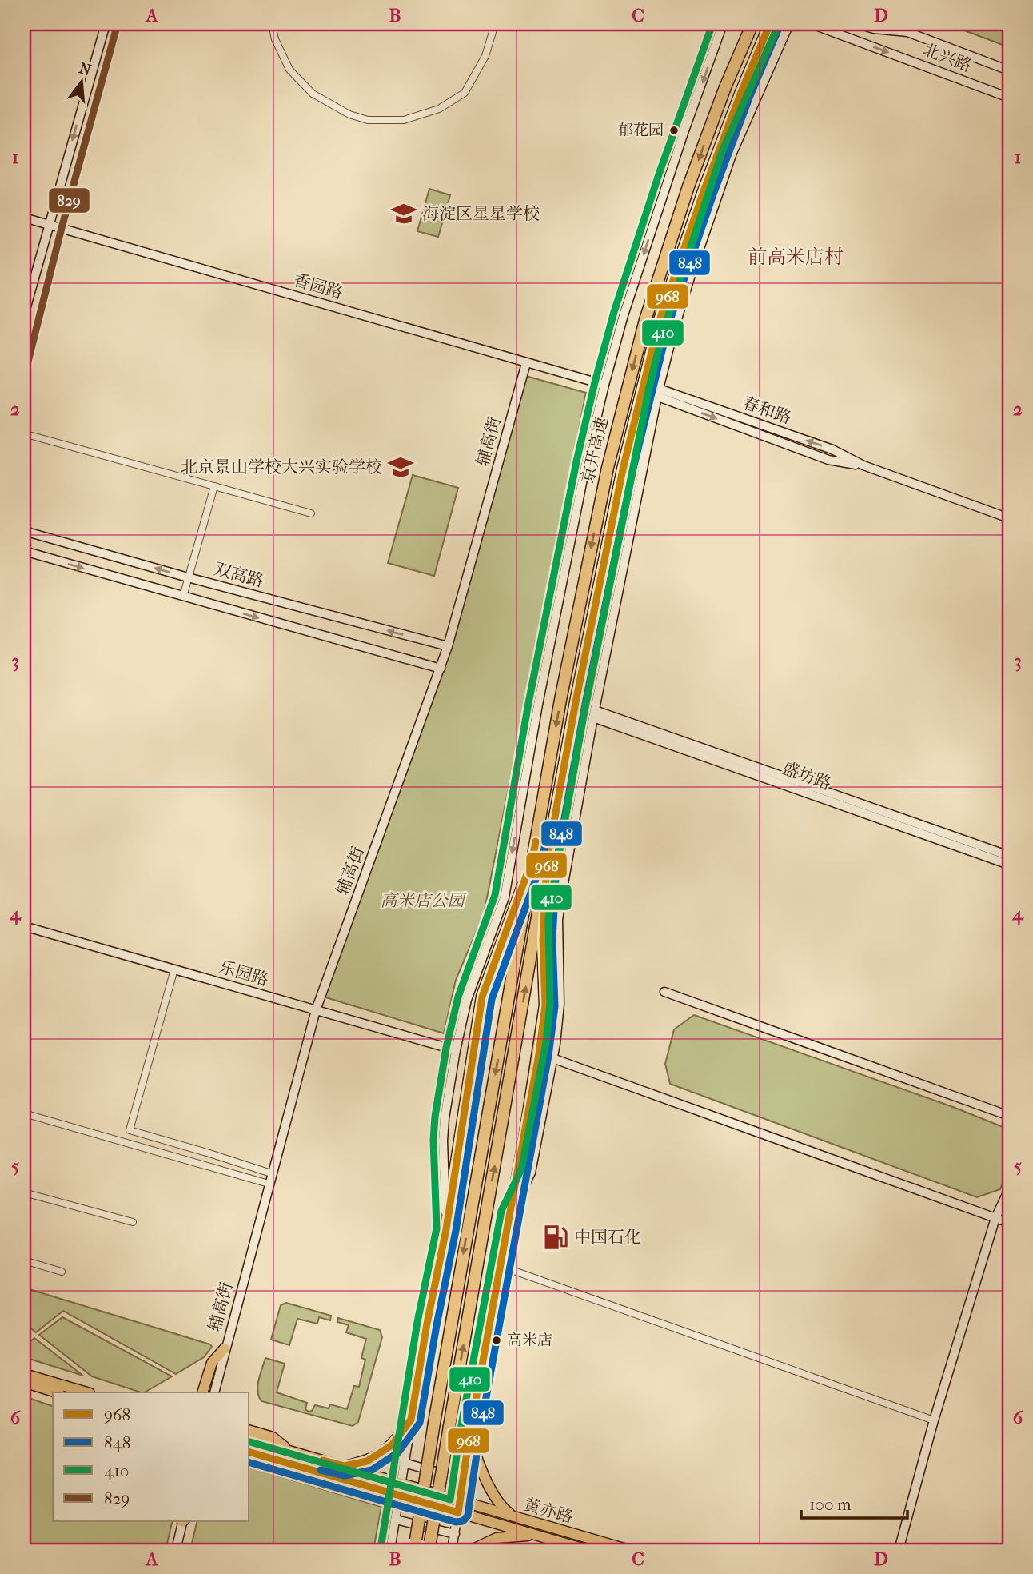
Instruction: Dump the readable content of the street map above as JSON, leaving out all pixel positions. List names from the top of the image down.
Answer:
{
  "streets": {
    "highway": ["京开高速"],
    "main road": ["黄亦路"],
    "street": [
      "北兴路",
      "香园路",
      "春和路",
      "辅高街",
      "双高路",
      "盛坊路",
      "乐园路"
    ]
  },
  "crossings": [
    ["香园路", "辅高街"],
    ["辅高街", "双高路"],
    ["辅高街", "乐园路"]
  ],
  "districts": ["前高米店村"],
  "parks": ["高米店公园"],
  "places": {
    "other": ["郁花园", "高米店"],
    "school or university": ["海淀区星星学校", "北京景山学校大兴实验学校"],
    "fuel station": ["中国石化"]
  },
  "lines": [
    "transit line 968",
    "transit line 410",
    "transit line 829",
    "transit line 848"
  ],
  "legend": [
    "968",
    "848",
    "410",
    "829"
  ],
  "scale_bar": "100 m",
  "north": "top",
  "grid": {
    "columns": [
      "A",
      "B",
      "C",
      "D"
    ],
    "rows": [
      "1",
      "2",
      "3",
      "4",
      "5",
      "6"
    ]
  }
}
